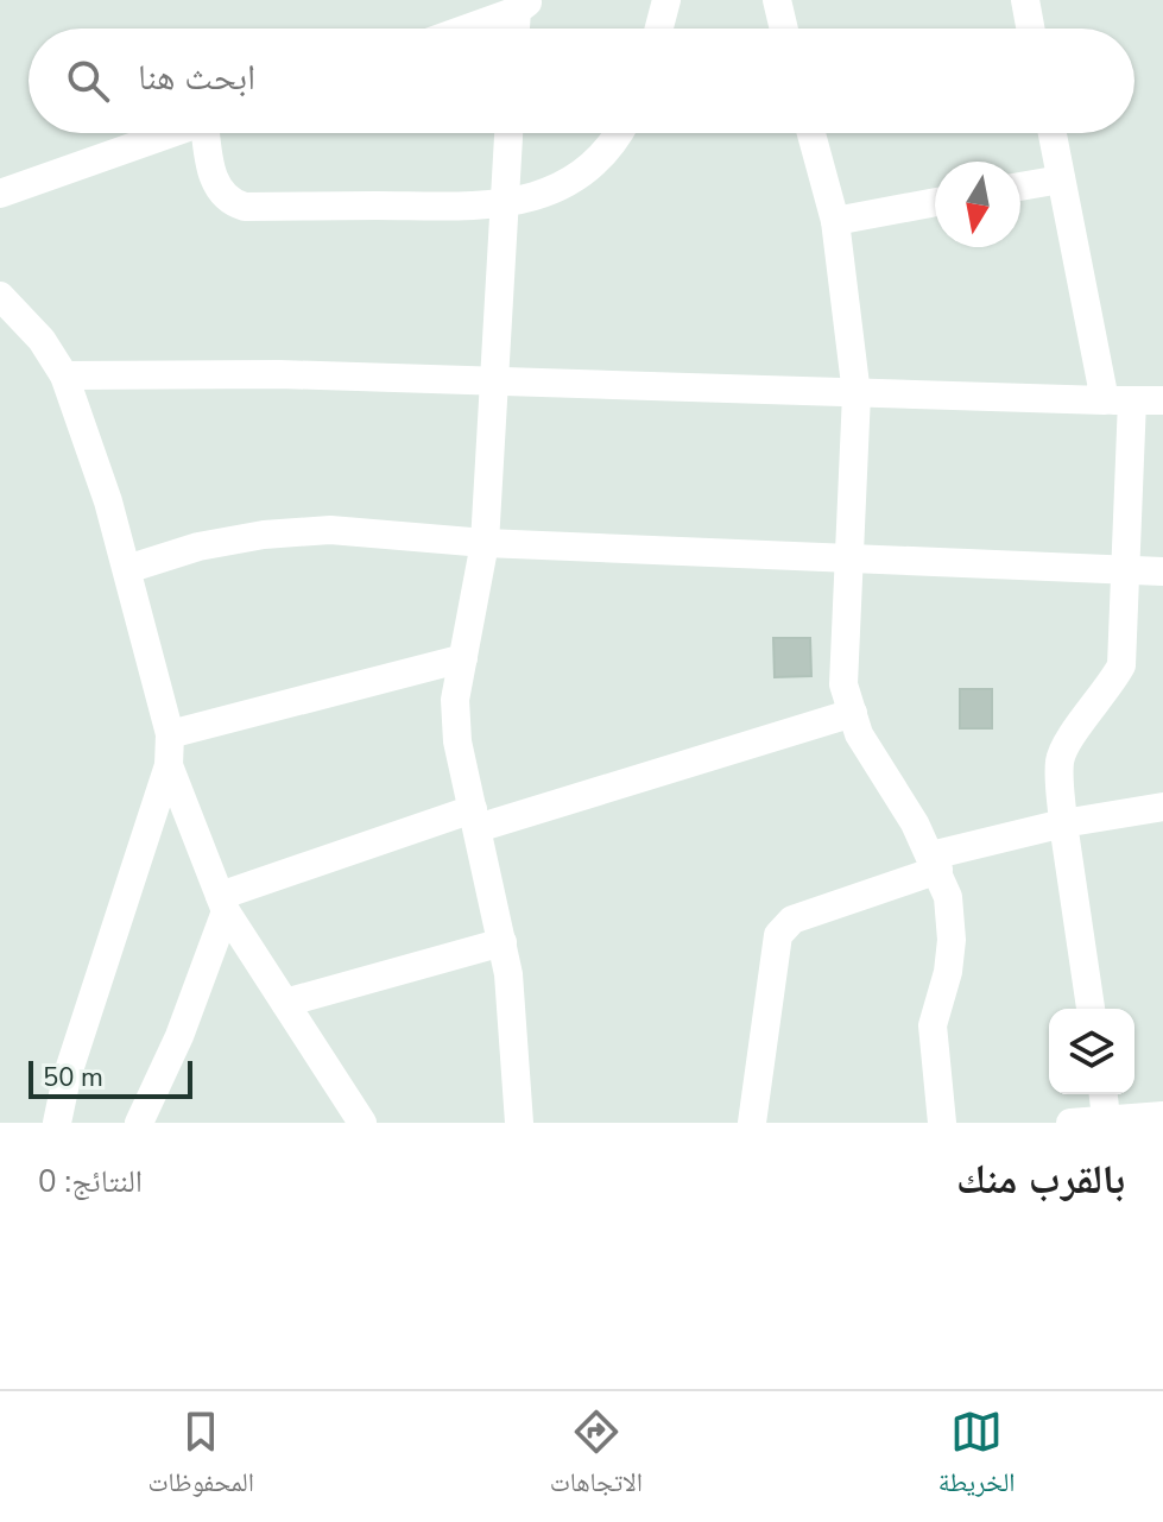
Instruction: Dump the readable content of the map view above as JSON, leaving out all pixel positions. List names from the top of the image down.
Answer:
{
  "scale_bar": "50 m",
  "north": "bottom",
  "page": {
    "search": "ابحث هنا",
    "scale": "50 m",
    "heading": ["بالقرب منك", "النتائج: 0"],
    "nav": ["الخريطة", "الاتجاهات", "المحفوظات"]
  }
}
